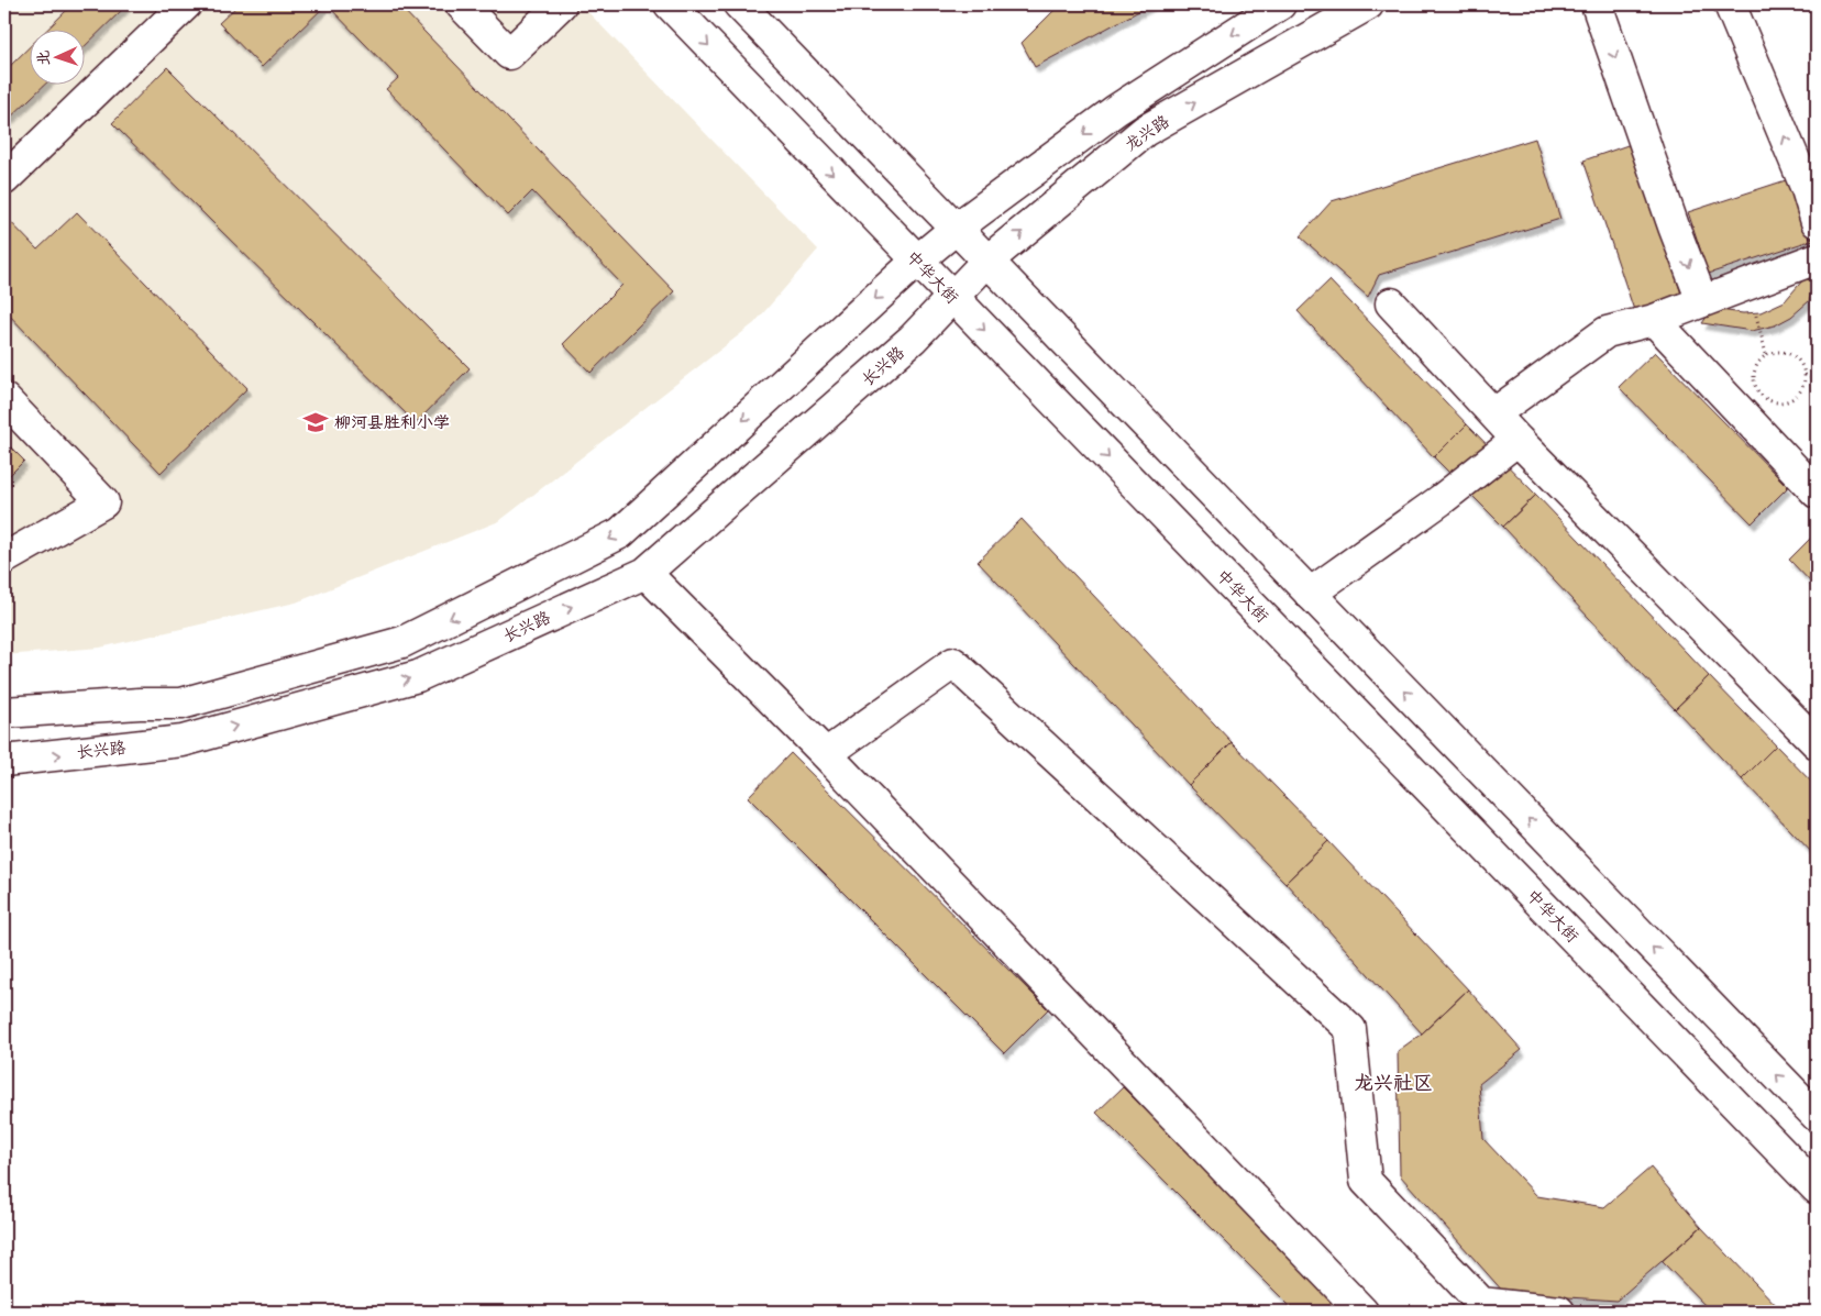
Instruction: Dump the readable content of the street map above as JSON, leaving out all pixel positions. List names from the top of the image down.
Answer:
{
  "streets": {
    "street": ["龙兴路", "中华大街", "长兴路"]
  },
  "crossings": [
    ["龙兴路", "中华大街"],
    ["龙兴路", "长兴路"],
    ["中华大街", "长兴路"]
  ],
  "districts": ["龙兴社区"],
  "places": {
    "school or university": ["柳河县胜利小学"]
  },
  "north": "left"
}
